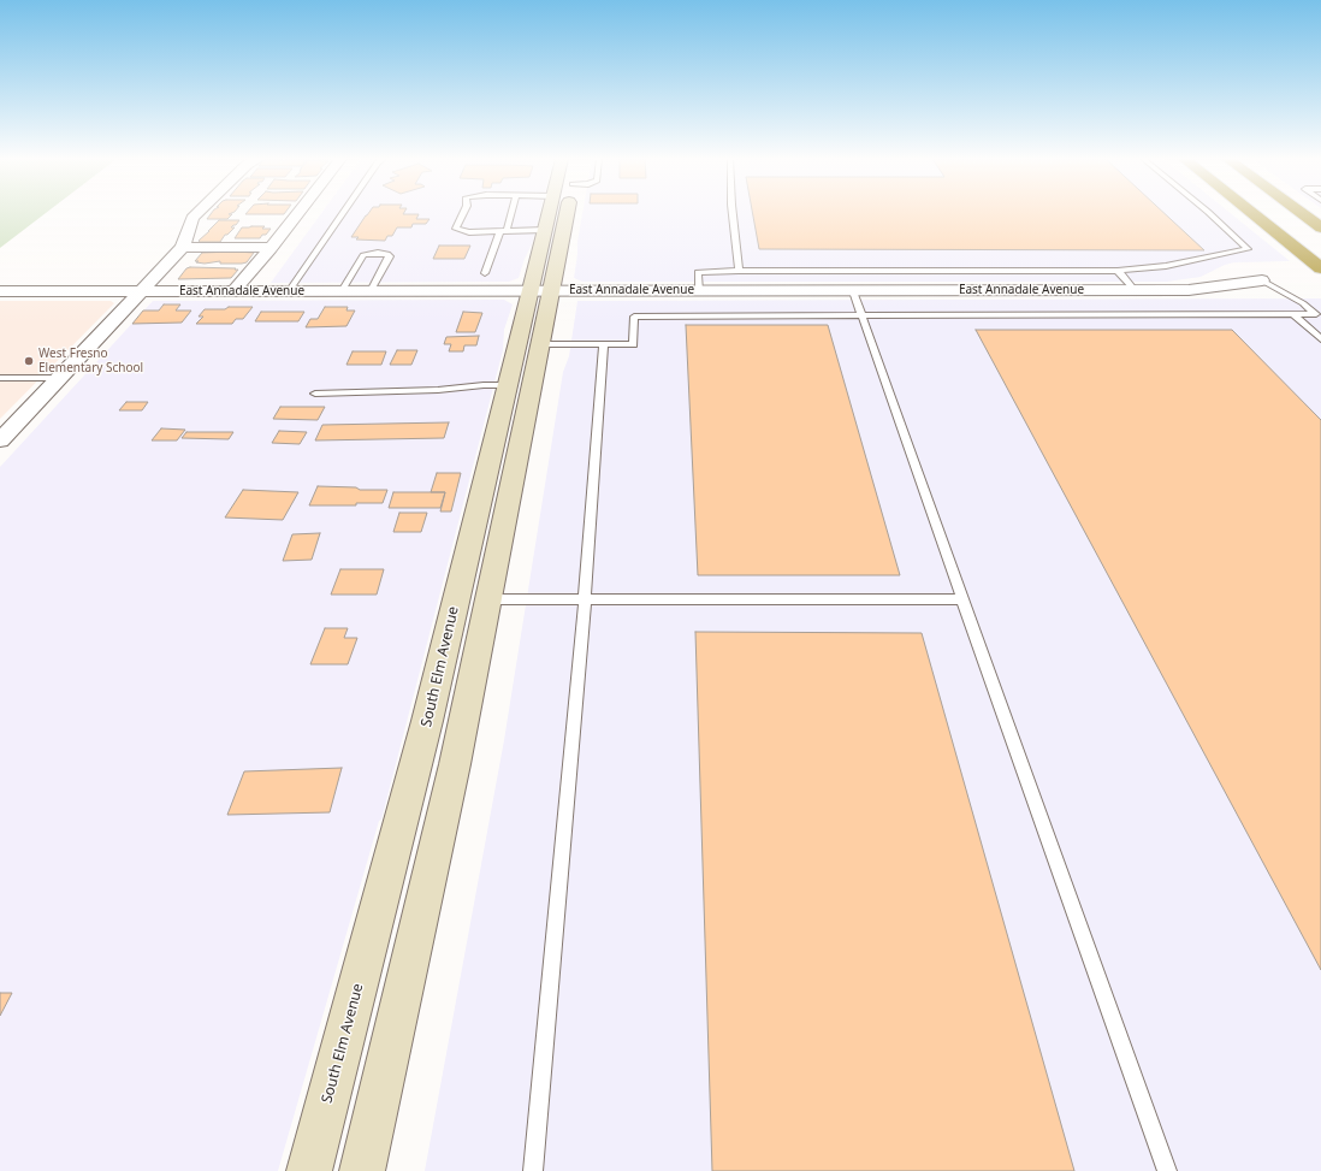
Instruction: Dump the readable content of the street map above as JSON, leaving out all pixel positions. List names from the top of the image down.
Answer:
{
  "streets": {
    "main road": ["South Elm Avenue"],
    "street": ["East Annadale Avenue"]
  },
  "crossings": [
    ["East Annadale Avenue", "South Elm Avenue"]
  ],
  "places": ["West Fresno Elementary School"]
}
